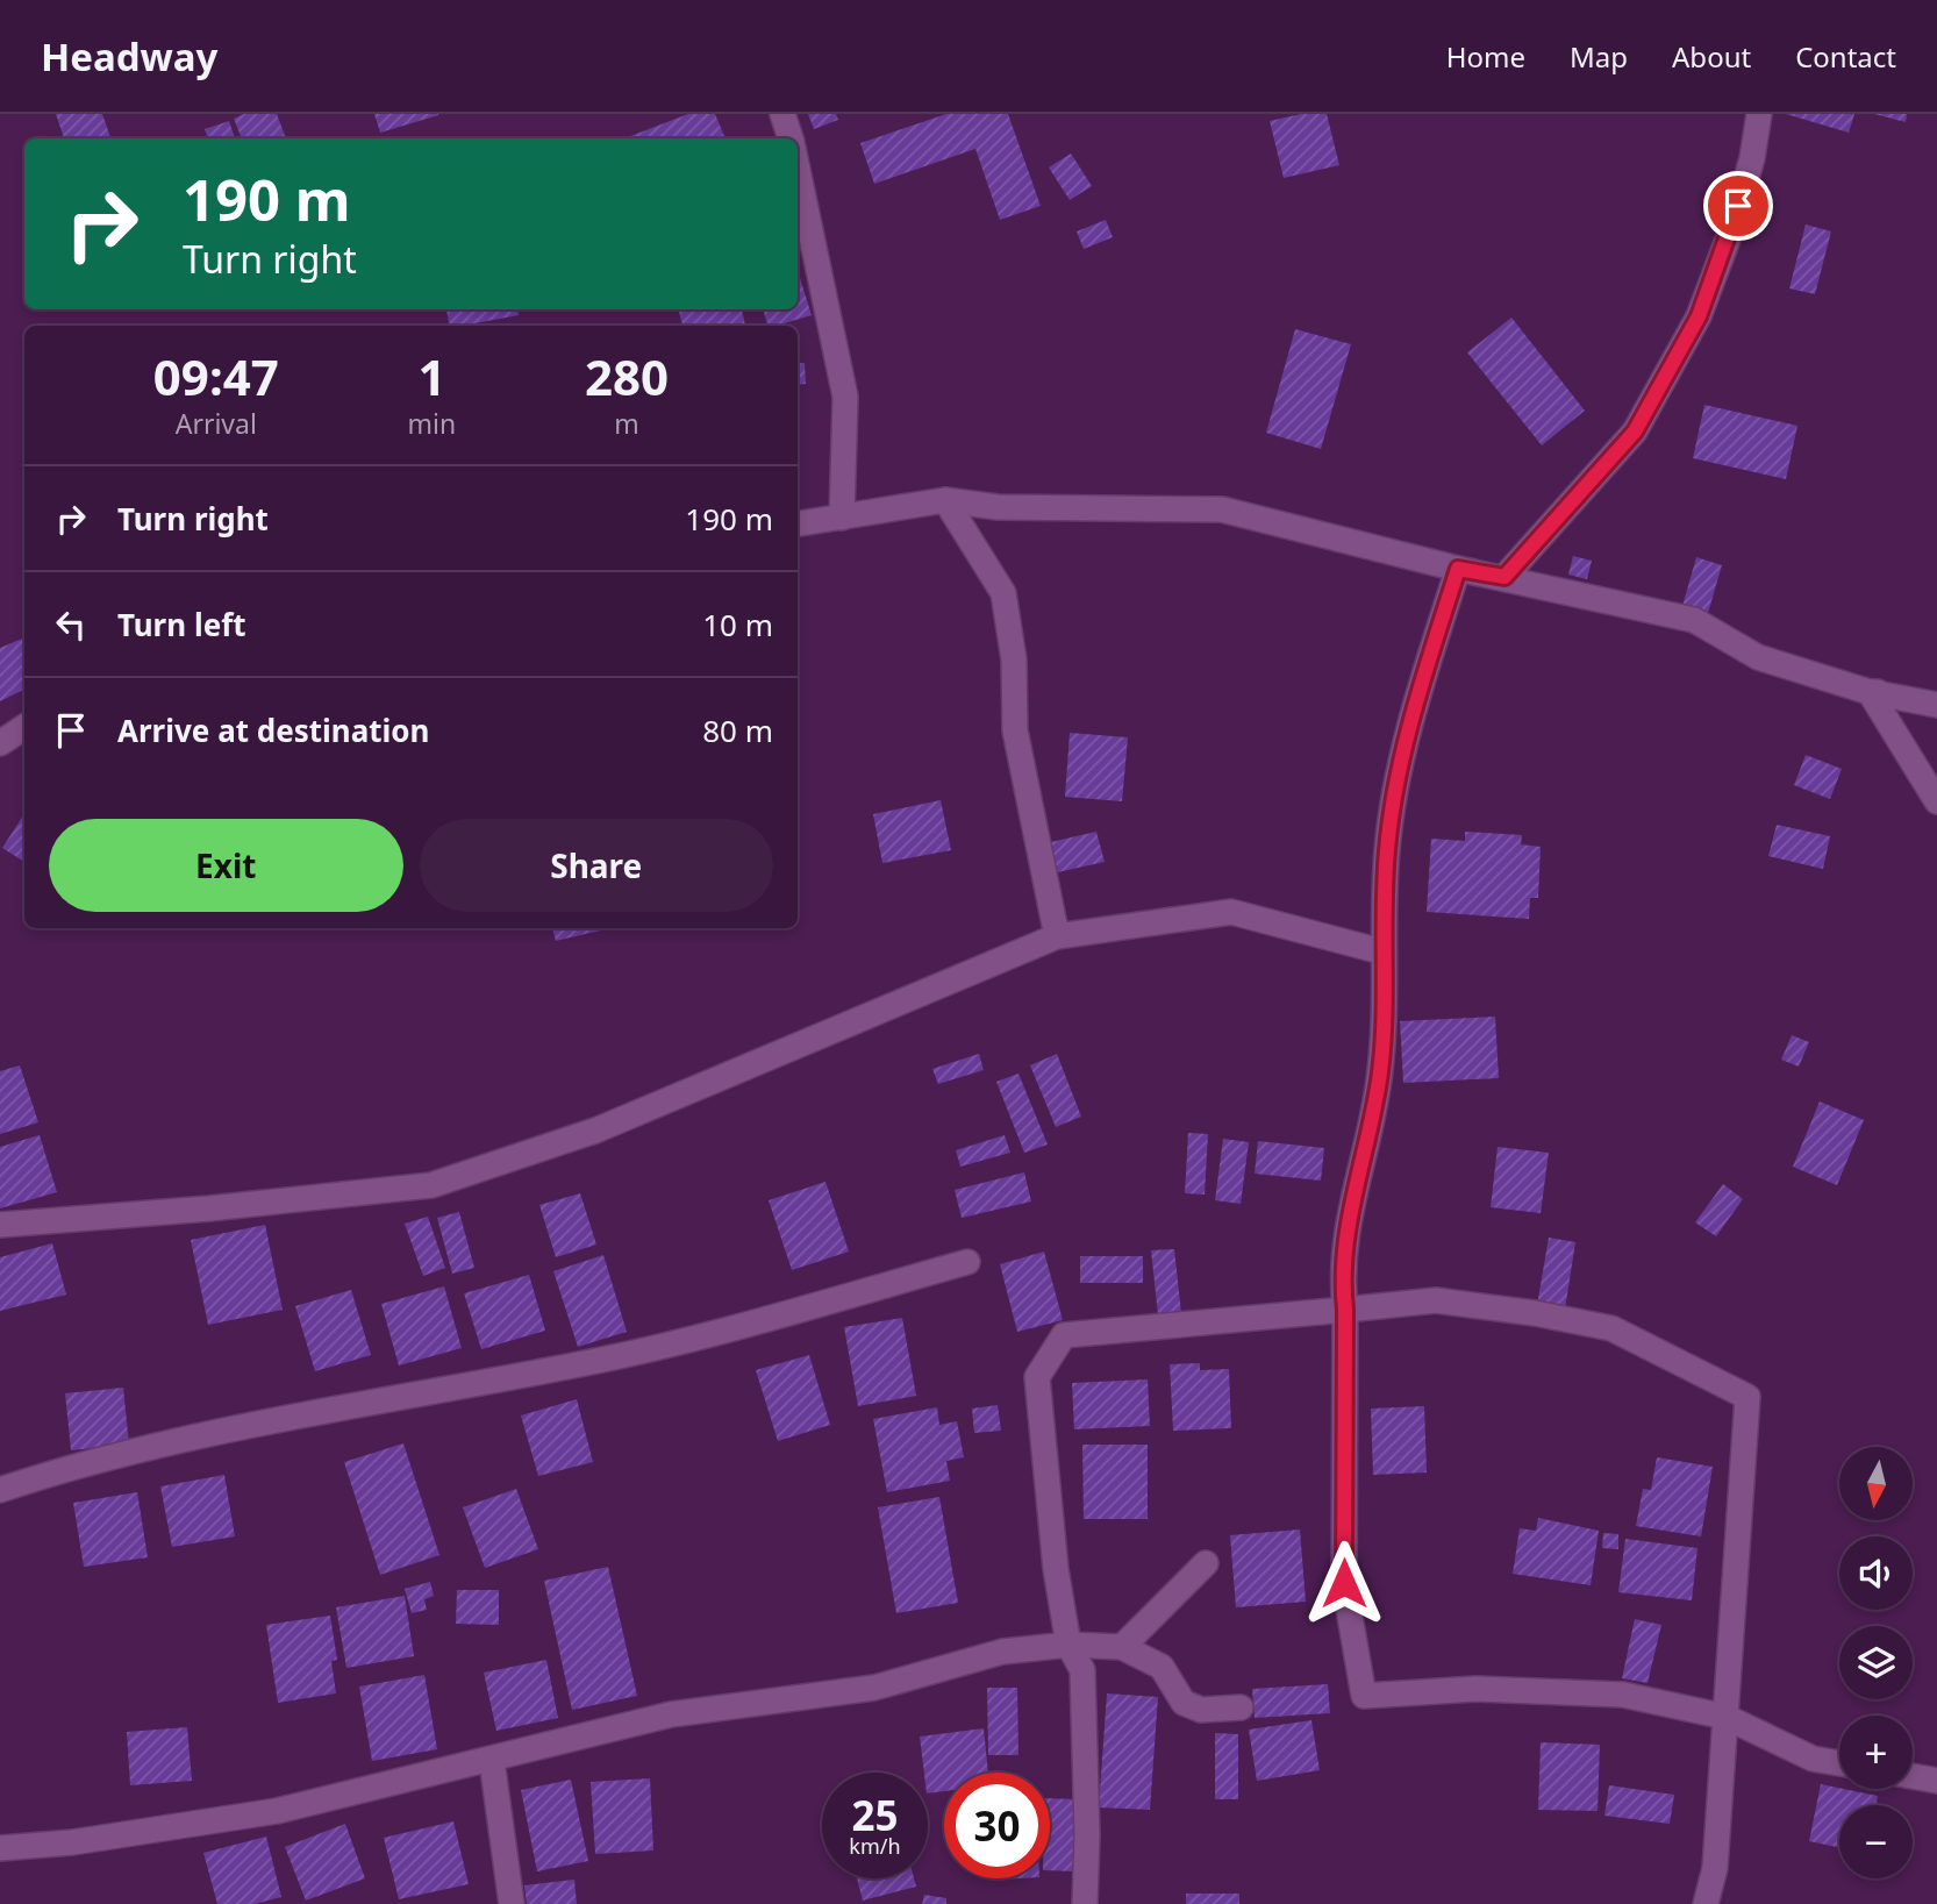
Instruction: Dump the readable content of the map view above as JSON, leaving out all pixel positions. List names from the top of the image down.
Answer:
{
  "north": "bottom",
  "page": {
    "header": "Headway",
    "nav": [
      "Home",
      "Map",
      "About",
      "Contact"
    ],
    "turn": ["190 m", "Turn right"],
    "eta": [
      "09:47",
      "Arrival",
      "1",
      "min",
      "280",
      "m"
    ],
    "list": [
      {
        "name": "Turn right",
        "value": "190 m"
      },
      {
        "name": "Turn left",
        "value": "10 m"
      },
      {
        "name": "Arrive at destination",
        "value": "80 m"
      }
    ],
    "buttons": ["Exit", "Share"],
    "map_buttons": ["+", "−"],
    "speed": "25 km/h",
    "limit": "30"
  }
}
